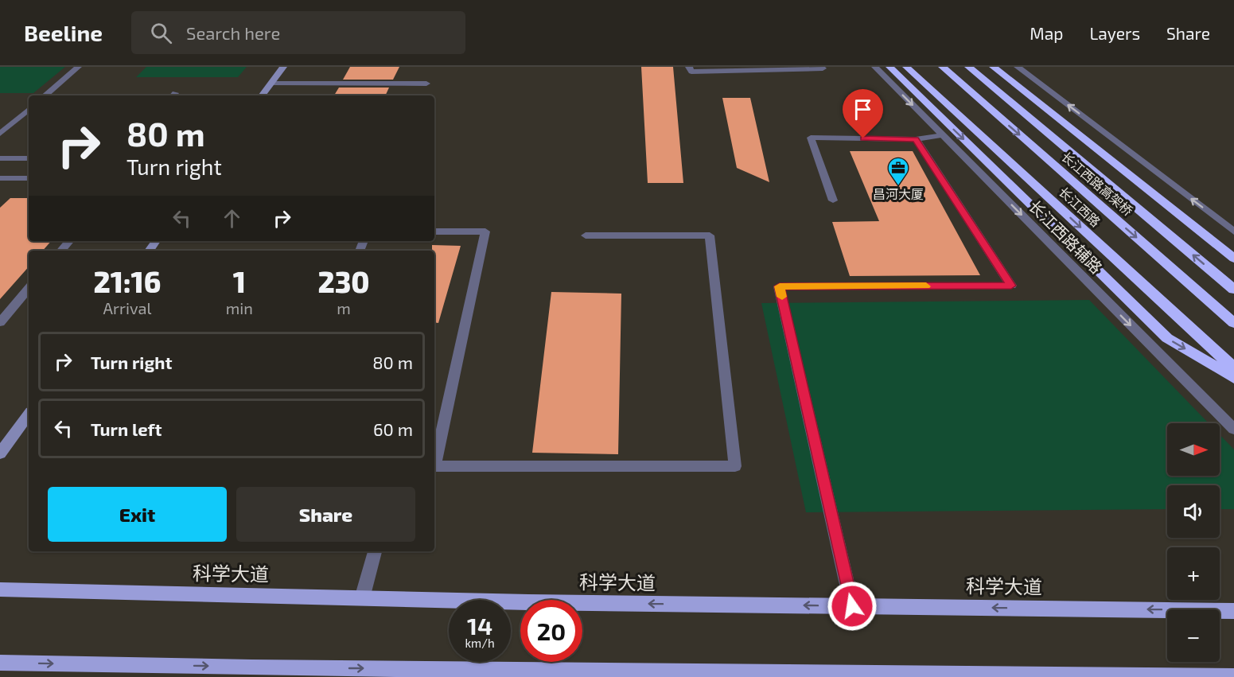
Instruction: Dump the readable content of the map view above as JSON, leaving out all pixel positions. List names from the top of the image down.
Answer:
{
  "streets": {
    "highway": ["长江西路高架桥", "长江西路"],
    "main road": ["科学大道"],
    "street": ["长江西路辅路"]
  },
  "one_way": ["长江西路辅路"],
  "places": {
    "office": ["昌河大厦"]
  },
  "north": "right",
  "page": {
    "header": "Beeline",
    "search": "Search here",
    "nav": ["Map", "Layers", "Share"],
    "turn": ["80 m", "Turn right"],
    "eta": [
      "21:16",
      "Arrival",
      "1",
      "min",
      "230",
      "m"
    ],
    "list": [
      {
        "name": "Turn right",
        "value": "80 m"
      },
      {
        "name": "Turn left",
        "value": "60 m"
      }
    ],
    "map_buttons": ["+", "−"],
    "buttons": ["Exit", "Share"],
    "speed": "14 km/h",
    "limit": "20"
  }
}
